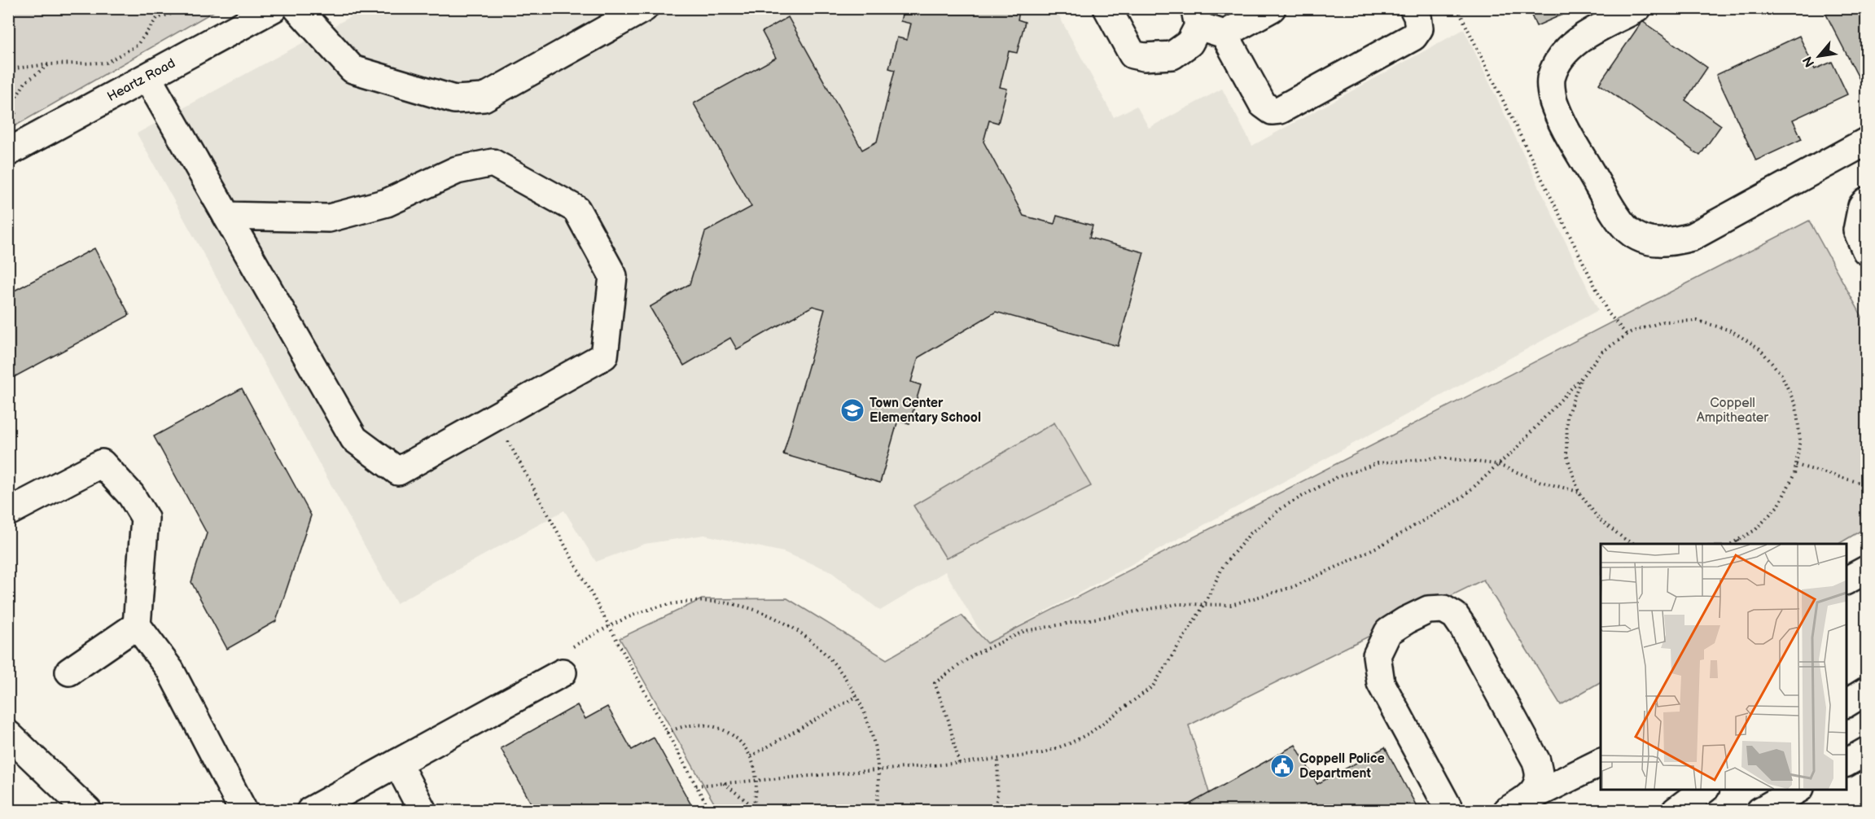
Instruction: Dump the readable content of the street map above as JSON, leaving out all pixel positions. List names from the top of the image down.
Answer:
{
  "streets": {
    "street": ["Heartz Road"]
  },
  "parks": ["Coppell Ampitheater"],
  "places": {
    "school or university": ["Town Center Elementary School"],
    "public building": ["Coppell Police Department"]
  },
  "north": "bottom left"
}
